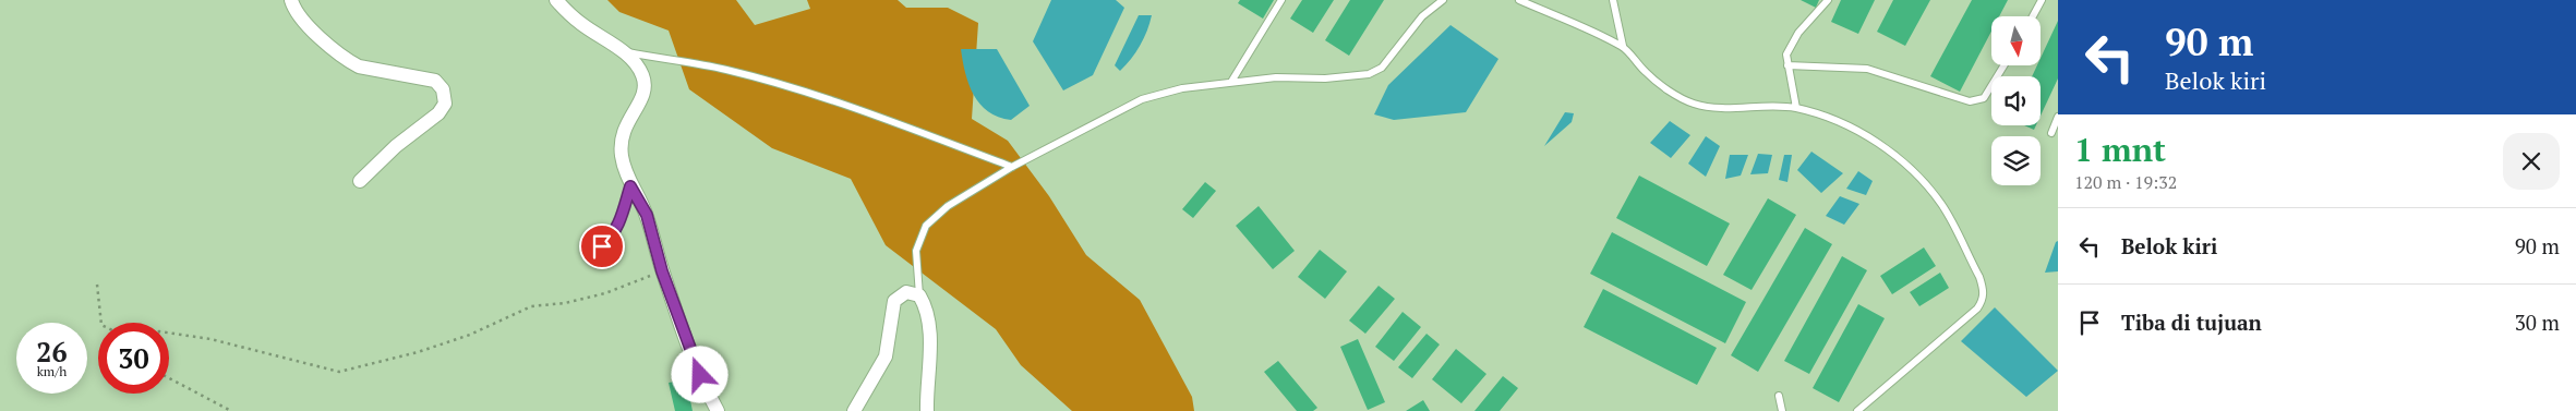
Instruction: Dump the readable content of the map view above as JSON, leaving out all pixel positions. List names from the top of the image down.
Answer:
{
  "north": "bottom",
  "page": {
    "turn": ["90 m", "Belok kiri"],
    "heading": ["1 mnt", "120 m · 19:32"],
    "list": [
      {
        "name": "Belok kiri",
        "value": "90 m"
      },
      {
        "name": "Tiba di tujuan",
        "value": "30 m"
      }
    ],
    "speed": "26 km/h",
    "limit": "30"
  }
}
